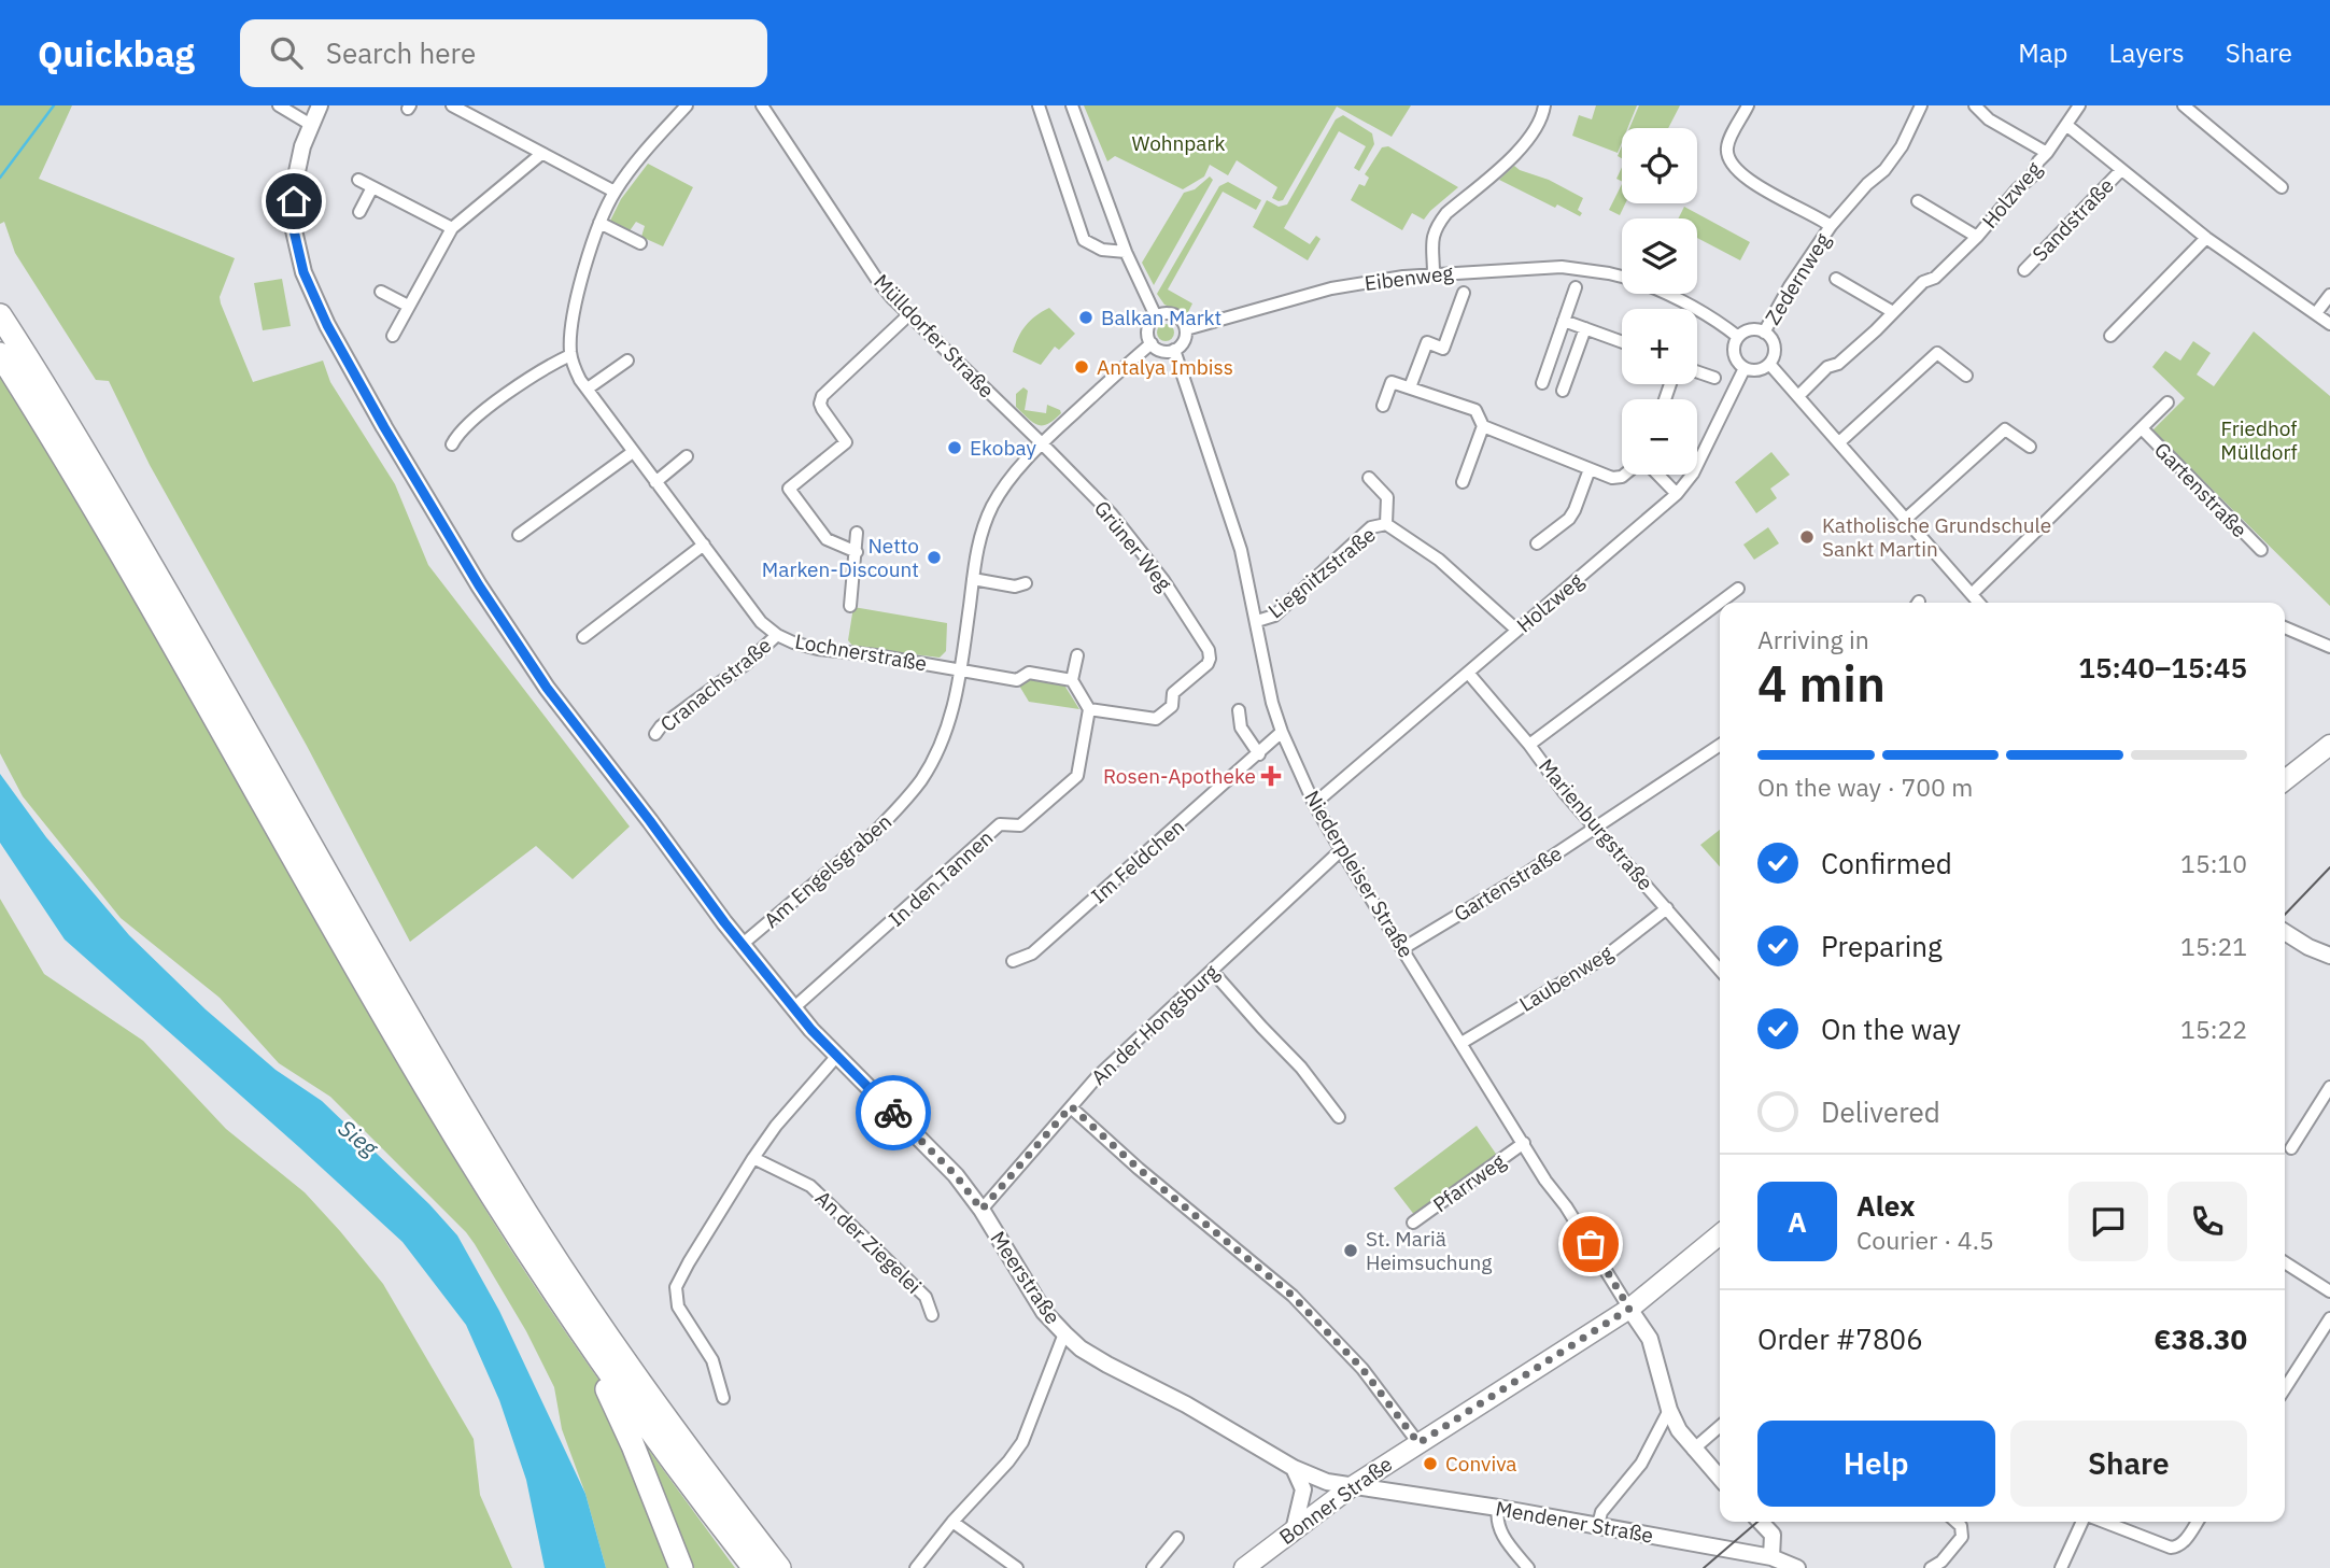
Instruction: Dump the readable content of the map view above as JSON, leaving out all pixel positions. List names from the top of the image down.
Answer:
{
  "streets": {
    "main road": ["Bonner Straße"],
    "street": [
      "Holzweg",
      "Sandstraße",
      "Eibenweg",
      "Zedernweg",
      "Mülldorfer Straße",
      "Gartenstraße",
      "Grüner Weg",
      "Liegnitzstraße",
      "Lochnerstraße",
      "Cranachstraße",
      "Marienburgstraße",
      "Im Feldchen",
      "Am Engelsgraben",
      "Niederpleiser Straße",
      "In den Tannen",
      "Laubenweg",
      "An der Hongsburg",
      "Pfarrweg",
      "An der Ziegelei",
      "Meerstraße",
      "Mendener Straße"
    ]
  },
  "crossings": [
    ["Holzweg", "Sandstraße"],
    ["Holzweg", "Eibenweg"],
    ["Holzweg", "Zedernweg"],
    ["Holzweg", "Marienburgstraße"],
    ["Holzweg", "Niederpleiser Straße"],
    ["Eibenweg", "Zedernweg"],
    ["Eibenweg", "Am Engelsgraben"],
    ["Eibenweg", "Niederpleiser Straße"],
    ["Mülldorfer Straße", "Grüner Weg"],
    ["Mülldorfer Straße", "Am Engelsgraben"],
    ["Gartenstraße", "Marienburgstraße"],
    ["Gartenstraße", "Niederpleiser Straße"],
    ["Grüner Weg", "Am Engelsgraben"],
    ["Grüner Weg", "In den Tannen"],
    ["Liegnitzstraße", "Niederpleiser Straße"],
    ["Lochnerstraße", "Cranachstraße"],
    ["Lochnerstraße", "Am Engelsgraben"],
    ["Marienburgstraße", "Laubenweg"],
    ["Im Feldchen", "Niederpleiser Straße"],
    ["Am Engelsgraben", "Niederpleiser Straße"],
    ["Am Engelsgraben", "Meerstraße"],
    ["Niederpleiser Straße", "Laubenweg"],
    ["Niederpleiser Straße", "An der Hongsburg"],
    ["Niederpleiser Straße", "Pfarrweg"],
    ["Niederpleiser Straße", "Bonner Straße"],
    ["In den Tannen", "Meerstraße"],
    ["An der Hongsburg", "Meerstraße"],
    ["Meerstraße", "Bonner Straße"],
    ["Meerstraße", "Mendener Straße"],
    ["Bonner Straße", "Mendener Straße"]
  ],
  "water": ["Sieg"],
  "parks": ["Wohnpark", "Friedhof Mülldorf"],
  "places": {
    "other": [
      "Balkan Markt",
      "Antalya Imbiss",
      "Ekobay",
      "Katholische Grundschule Sankt Martin",
      "Netto Marken-Discount",
      "St. Mariä Heimsuchung",
      "Conviva"
    ],
    "health": ["Rosen-Apotheke"]
  },
  "page": {
    "header": "Quickbag",
    "search": "Search here",
    "nav": ["Map", "Layers", "Share"],
    "map_buttons": ["+", "−"],
    "heading": ["4 min", "Arriving in", "15:40–15:45"],
    "panel": [
      "Alex",
      "Courier · 4.5",
      "Order #7806",
      "€38.30"
    ],
    "bar": "On the way · 700 m",
    "list": [
      ["Confirmed", "15:10"],
      ["Preparing", "15:21"],
      ["On the way", "15:22"],
      "Delivered"
    ],
    "round": "A",
    "buttons": ["Help", "Share"]
  }
}
